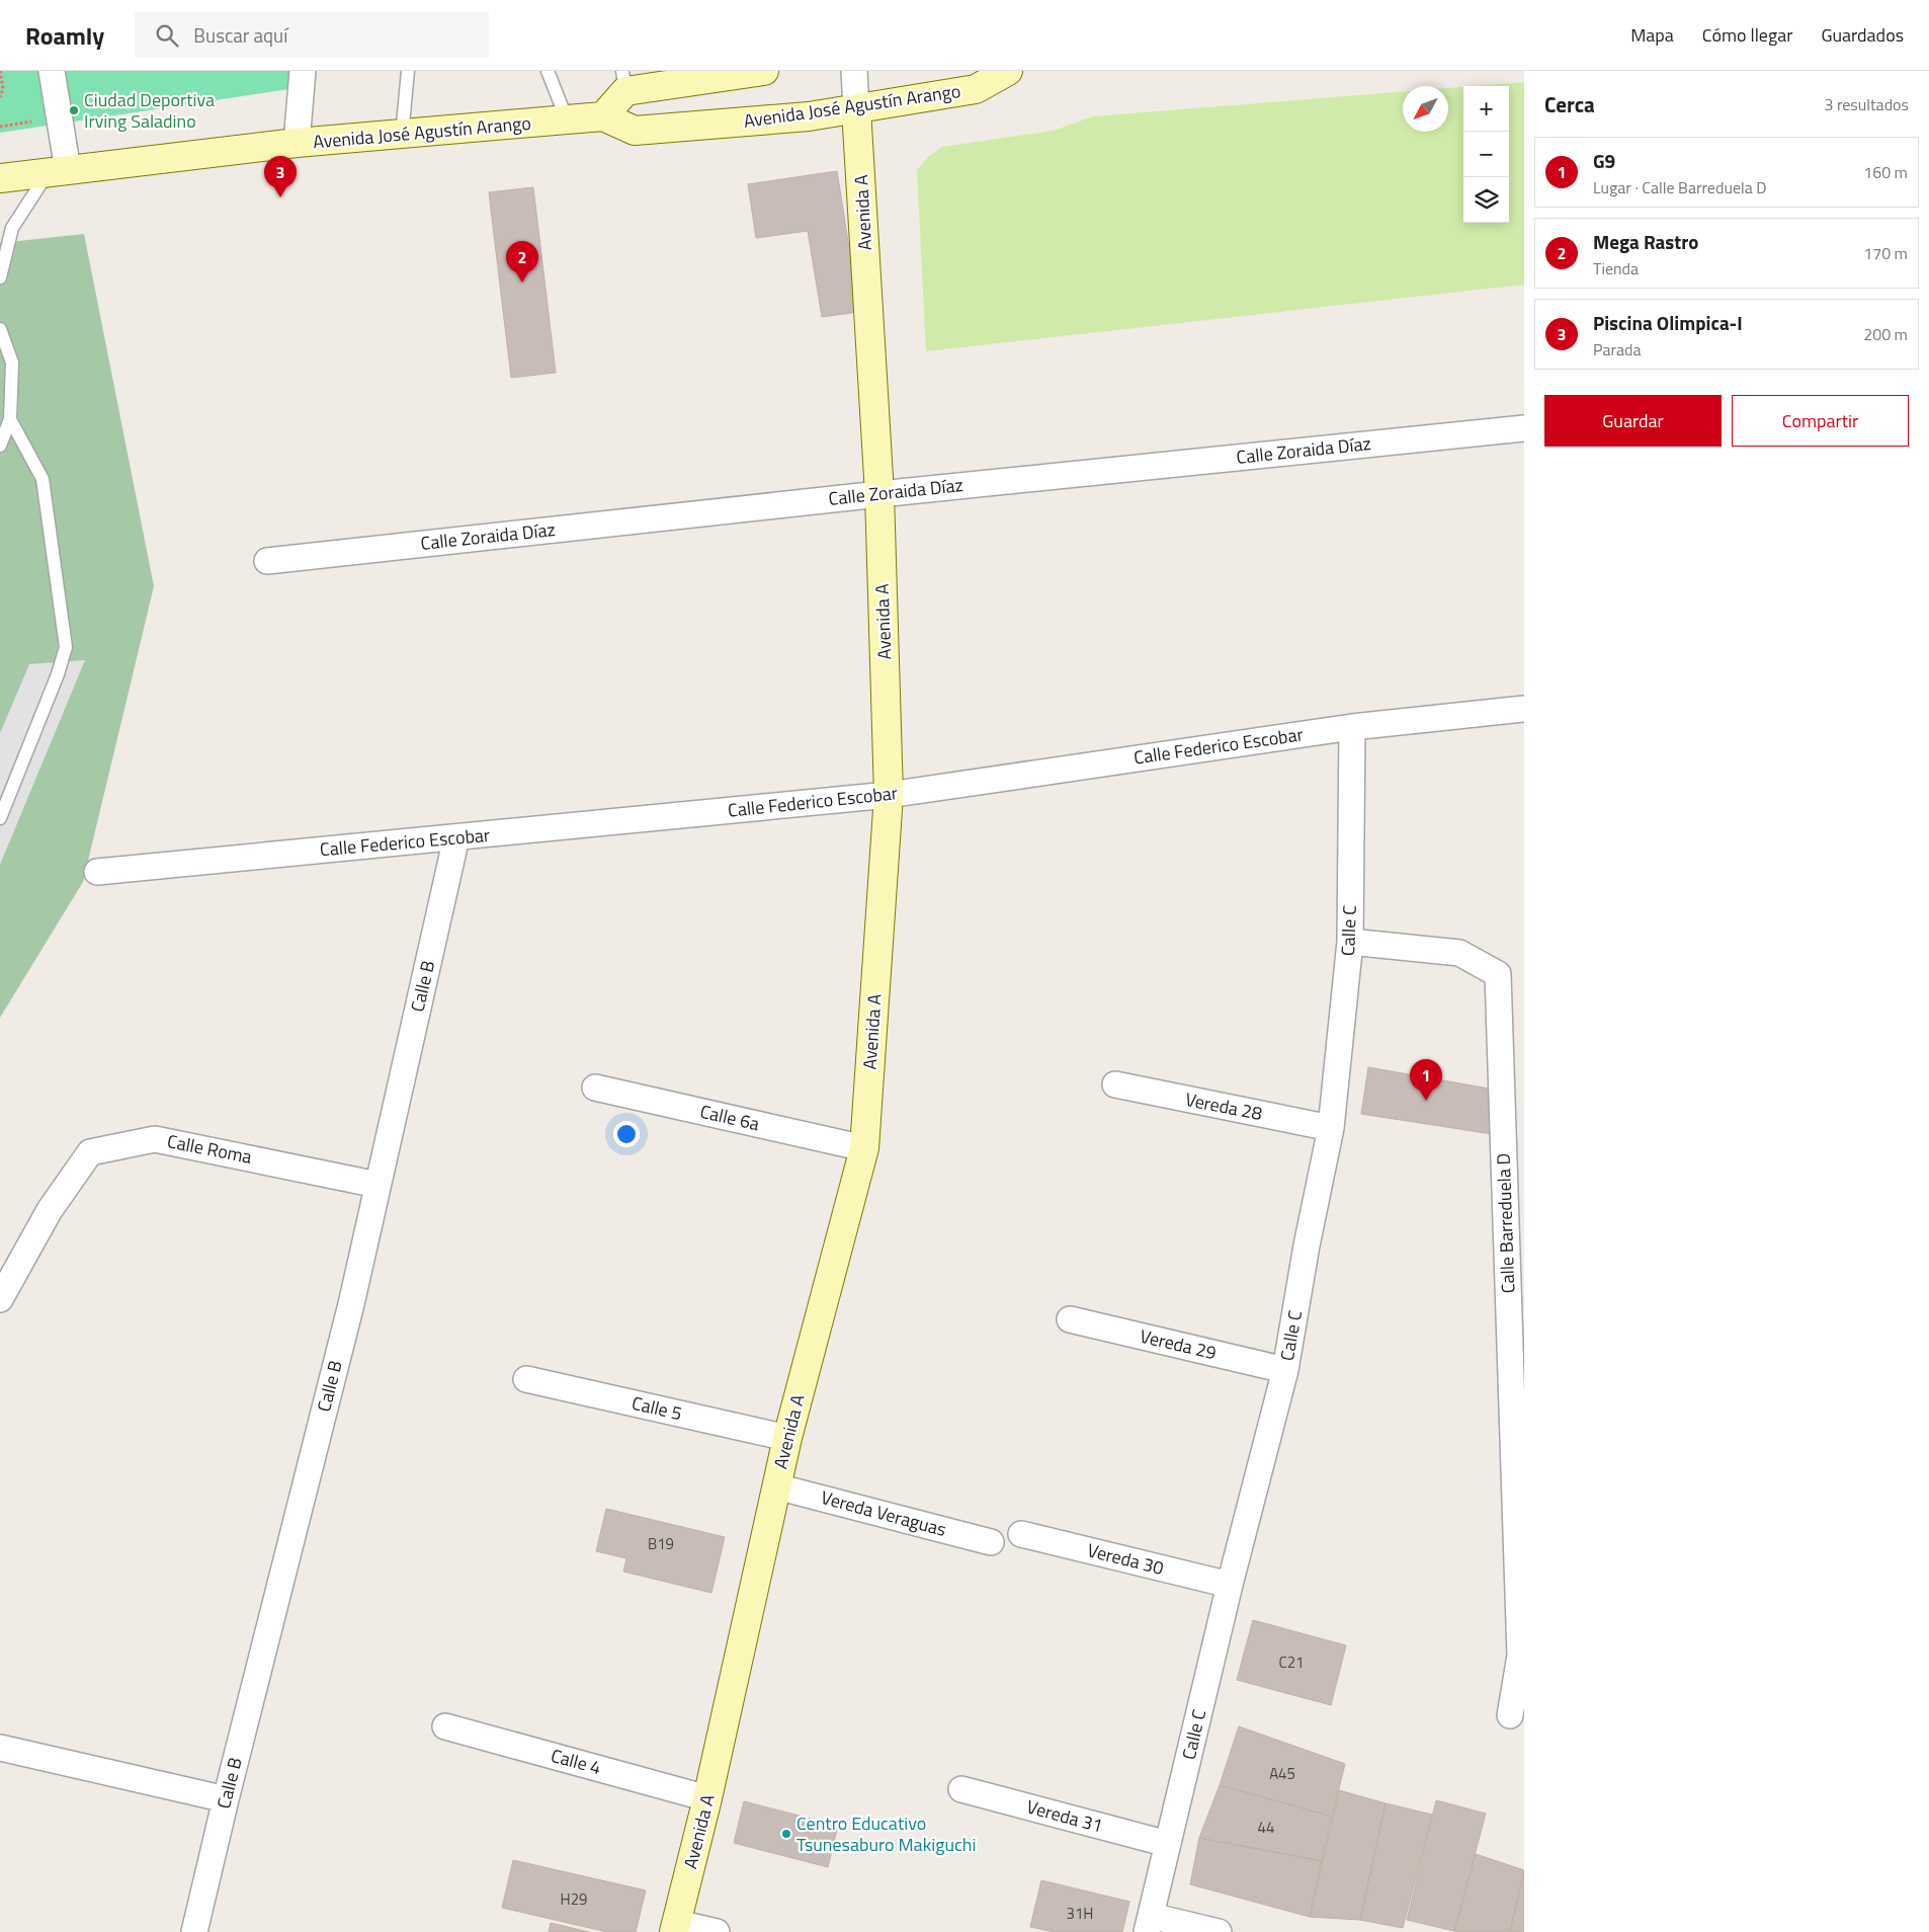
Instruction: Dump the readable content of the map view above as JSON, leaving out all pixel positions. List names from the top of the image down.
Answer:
{
  "streets": {
    "street": [
      "Avenida José Agustín Arango",
      "Avenida A",
      "Calle Zoraida Díaz",
      "Calle Federico Escobar",
      "Calle C",
      "Calle B",
      "Vereda 28",
      "Calle 6a",
      "Calle Roma",
      "Calle Barreduela D",
      "Vereda 29",
      "Calle 5",
      "Vereda Veraguas",
      "Vereda 30",
      "Calle 4",
      "Vereda 31"
    ]
  },
  "crossings": [
    ["Avenida José Agustín Arango", "Avenida A"],
    ["Avenida A", "Calle Zoraida Díaz"],
    ["Avenida A", "Calle Federico Escobar"],
    ["Avenida A", "Calle 6a"],
    ["Avenida A", "Calle 5"],
    ["Avenida A", "Vereda Veraguas"],
    ["Avenida A", "Calle 4"],
    ["Calle Federico Escobar", "Calle C"],
    ["Calle Federico Escobar", "Calle B"],
    ["Calle C", "Vereda 28"],
    ["Calle C", "Calle Barreduela D"],
    ["Calle C", "Vereda 29"],
    ["Calle C", "Vereda 30"],
    ["Calle C", "Vereda 31"],
    ["Calle B", "Calle Roma"]
  ],
  "places": ["Ciudad Deportiva Irving Saladino", "Centro Educativo Tsunesaburo Makiguchi"],
  "house_numbers": [
    "B19",
    "C21",
    "A45",
    "44",
    "H29",
    "31H"
  ],
  "north": "bottom left",
  "page": {
    "header": "Roamly",
    "search": "Buscar aquí",
    "nav": ["Mapa", "Cómo llegar", "Guardados"],
    "heading": ["Cerca", "3 resultados"],
    "map_buttons": ["+", "−"],
    "list": [
      {
        "mark": "1",
        "name": "G9",
        "note": "Lugar · Calle Barreduela D",
        "value": "160 m"
      },
      {
        "mark": "2",
        "name": "Mega Rastro",
        "note": "Tienda",
        "value": "170 m"
      },
      {
        "mark": "3",
        "name": "Piscina Olimpica-I",
        "note": "Parada",
        "value": "200 m"
      }
    ],
    "pins": ["3", "2", "1"],
    "buttons": ["Guardar", "Compartir"]
  }
}
